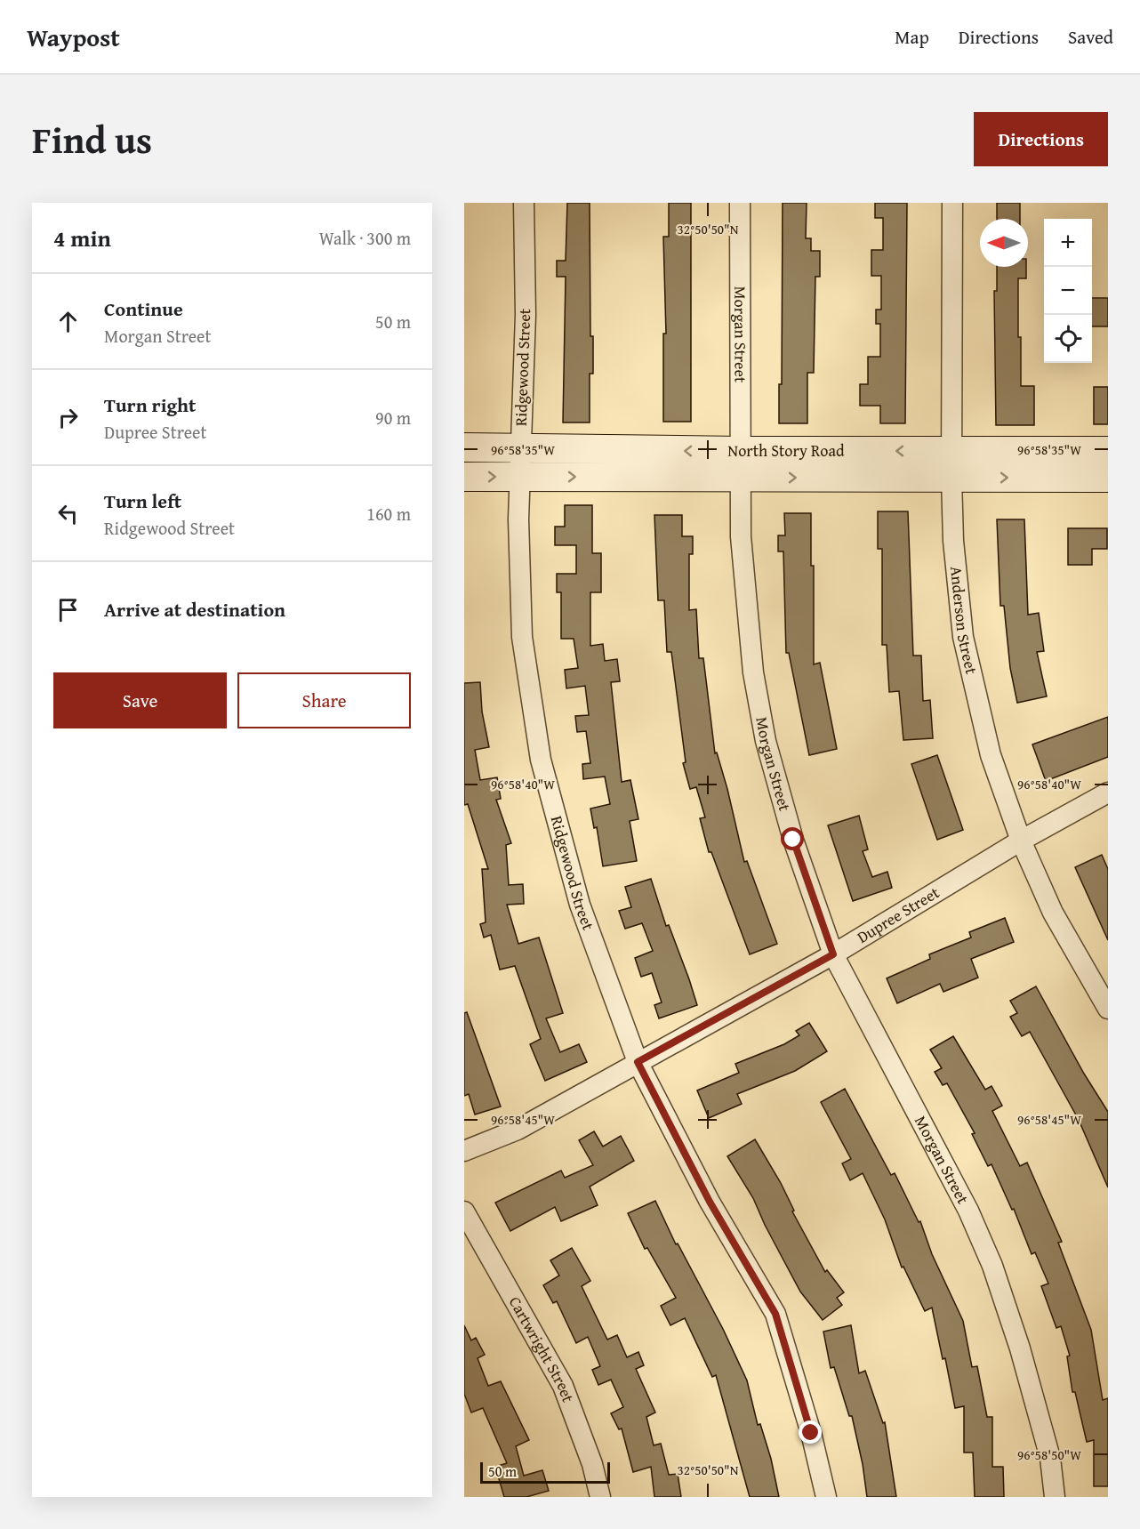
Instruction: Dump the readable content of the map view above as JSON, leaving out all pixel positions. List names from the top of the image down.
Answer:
{
  "streets": {
    "main road": ["North Story Road"],
    "street": [
      "Morgan Street",
      "Ridgewood Street",
      "Anderson Street",
      "Dupree Street",
      "Cartwright Street"
    ]
  },
  "crossings": [
    ["Morgan Street", "North Story Road"],
    ["Morgan Street", "Dupree Street"],
    ["Ridgewood Street", "North Story Road"],
    ["Ridgewood Street", "Dupree Street"],
    ["North Story Road", "Anderson Street"],
    ["Anderson Street", "Dupree Street"]
  ],
  "scale_bar": "50 m",
  "north": "left",
  "page": {
    "header": "Waypost",
    "nav": ["Map", "Directions", "Saved"],
    "title": "Find us",
    "buttons": [
      "Directions",
      ["Save", "Share"]
    ],
    "heading": ["4 min", "Walk · 300 m"],
    "map_buttons": ["+", "−"],
    "list": [
      ["Continue", "Morgan Street", "50 m"],
      ["Turn right", "Dupree Street", "90 m"],
      ["Turn left", "Ridgewood Street", "160 m"],
      "Arrive at destination"
    ],
    "scale": "50 m"
  },
  "coordinates": [
    "32°50'50\"N",
    "96°58'35\"W",
    "96°58'40\"W",
    "96°58'45\"W",
    "96°58'50\"W"
  ]
}
